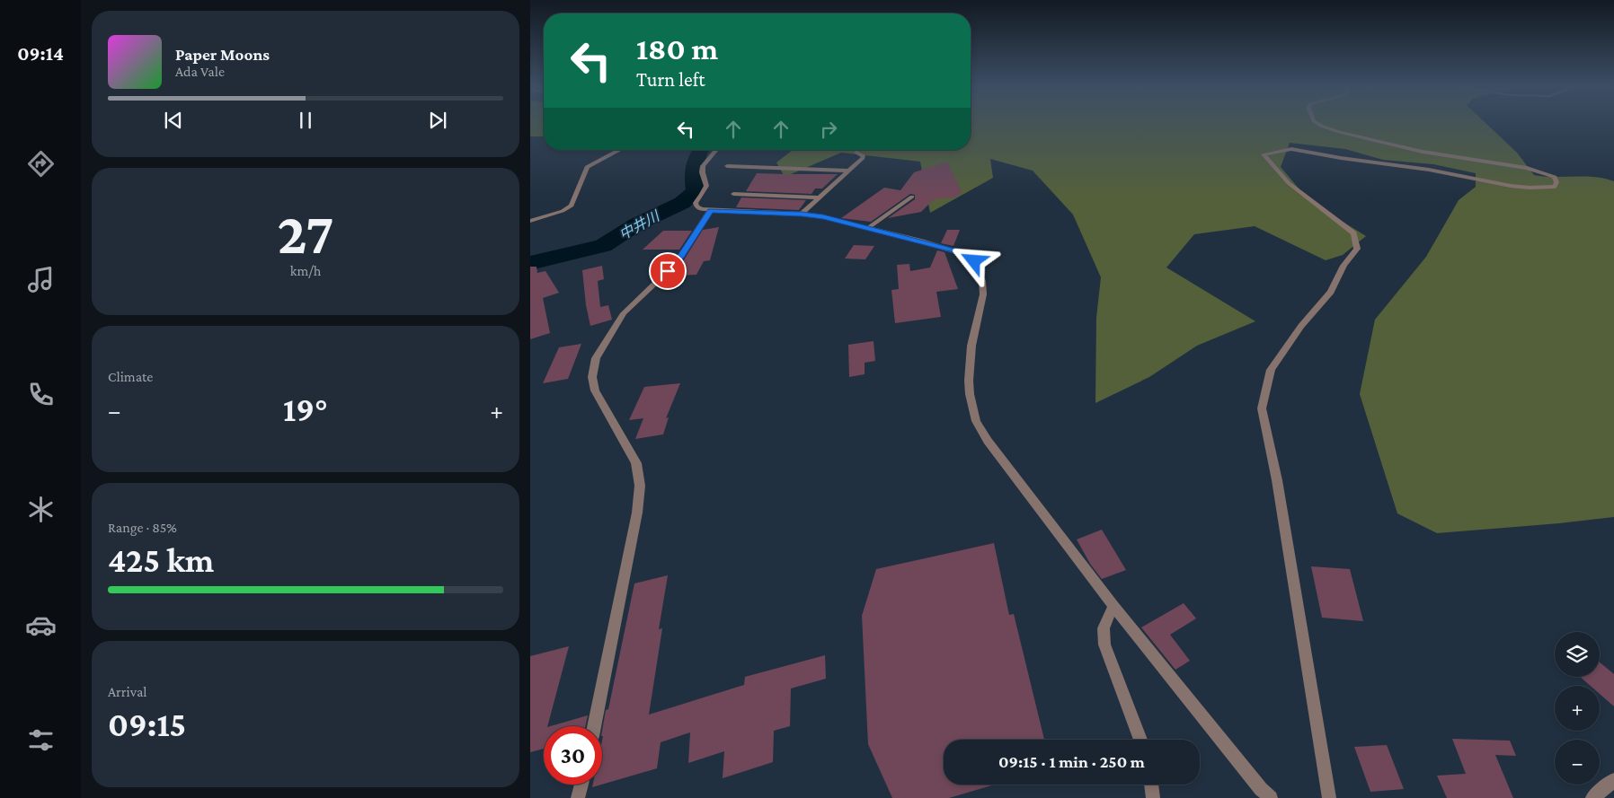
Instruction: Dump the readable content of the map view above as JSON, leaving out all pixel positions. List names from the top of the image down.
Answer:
{
  "water": ["中井川"],
  "page": {
    "tabs": "09:14",
    "turn": ["180 m", "Turn left"],
    "song": ["Paper Moons", "Ada Vale"],
    "tile": [
      ["27", "km/h"],
      "Climate",
      ["Range · 85%", "425 km"],
      ["Arrival", "09:15"]
    ],
    "heat": ["−", "19°", "+"],
    "map_buttons": ["+", "−"],
    "limit": "30",
    "trip": "09:15 · 1 min · 250 m"
  }
}
